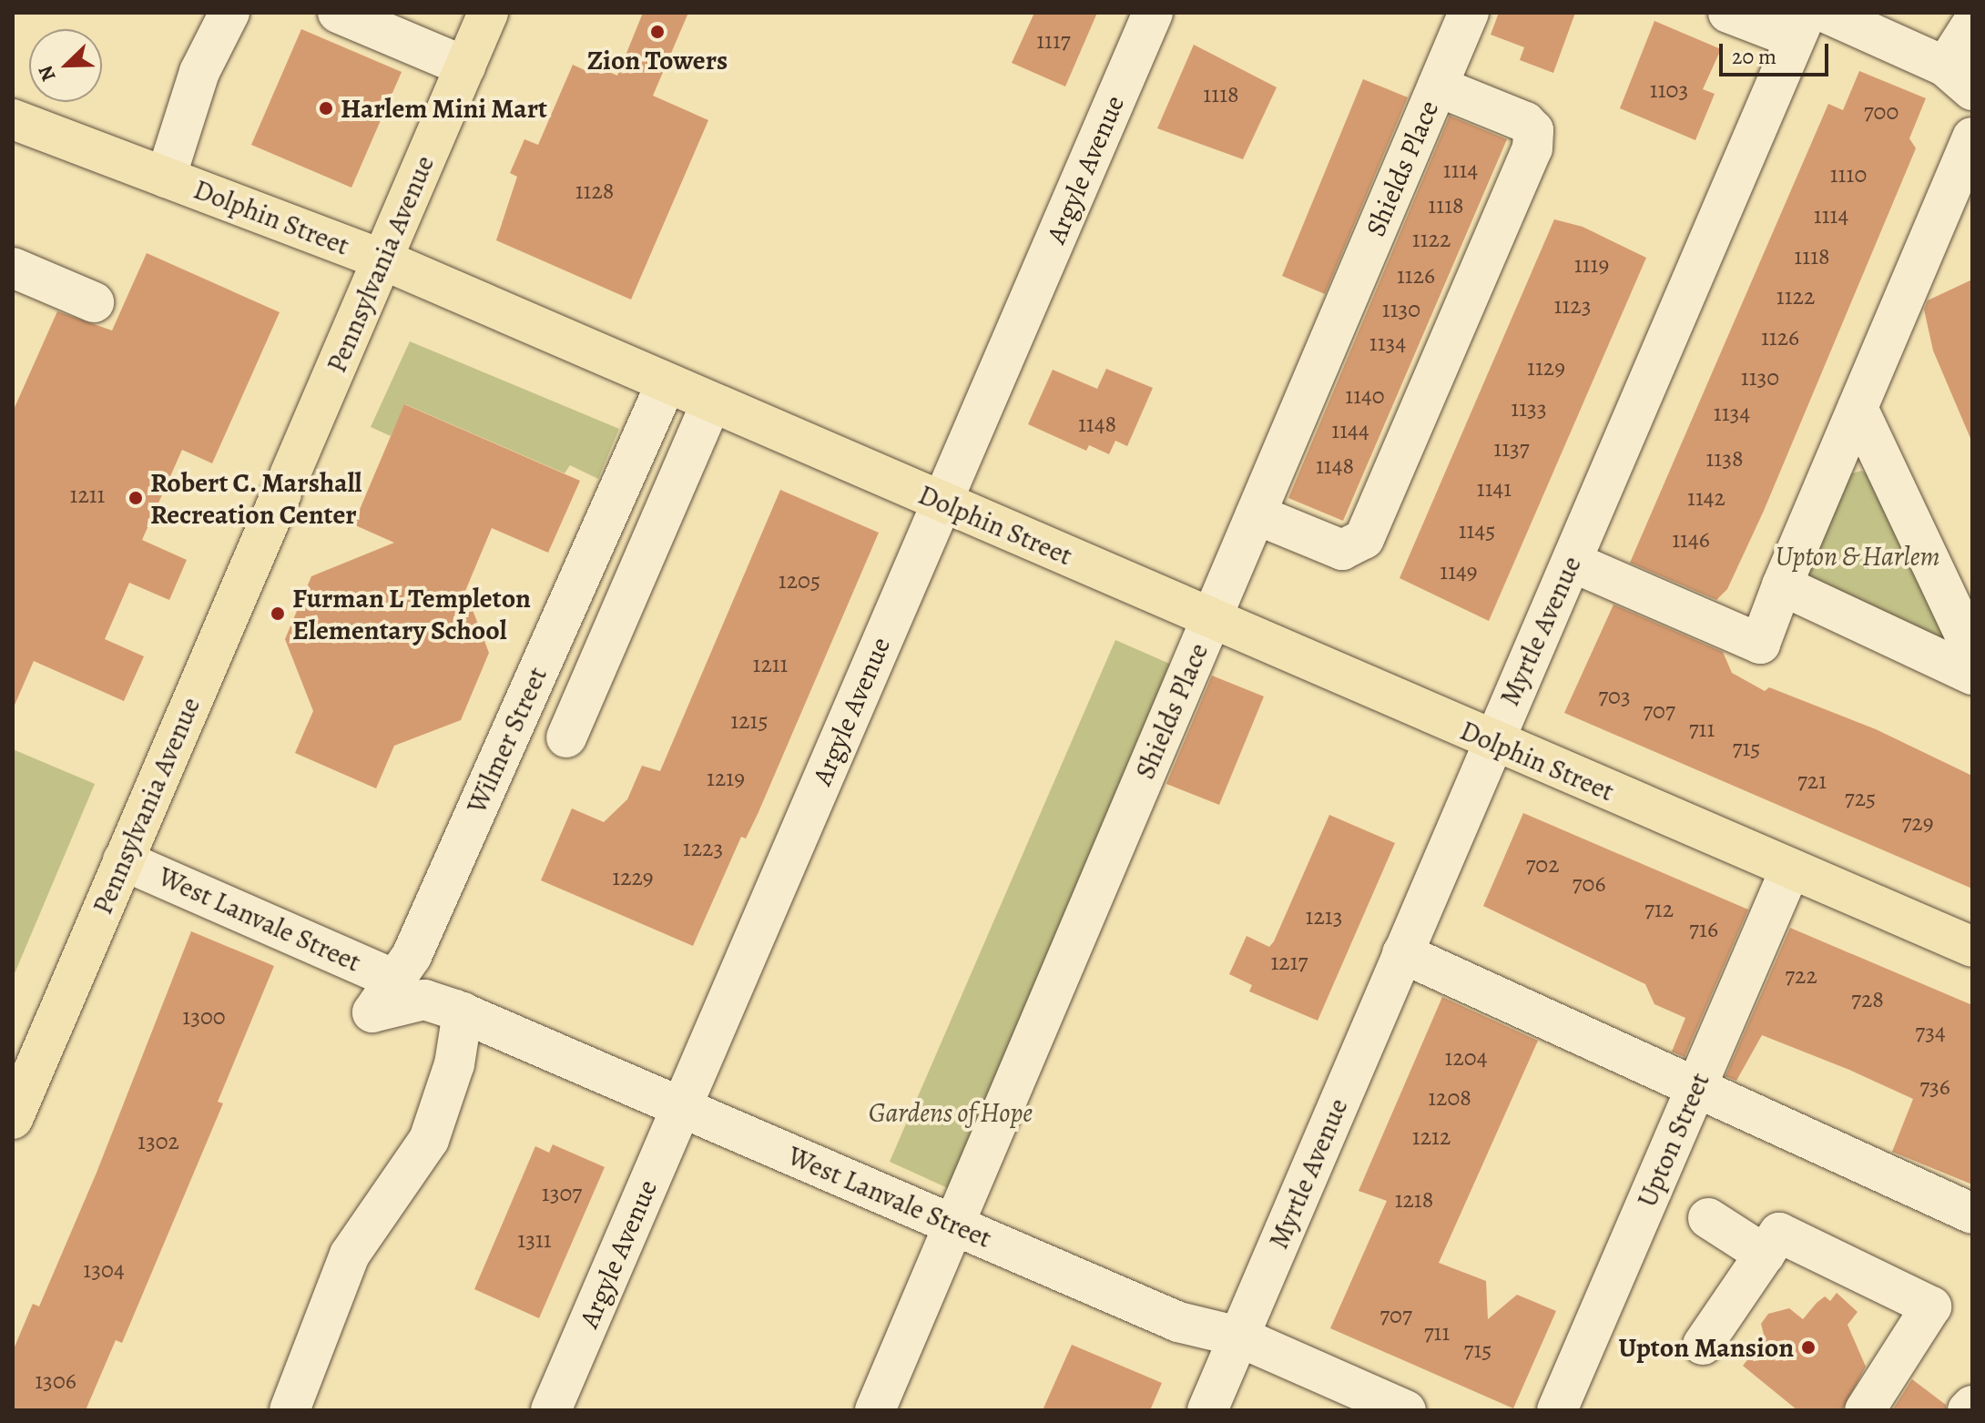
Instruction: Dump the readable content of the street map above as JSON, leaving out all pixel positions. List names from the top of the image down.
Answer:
{
  "streets": {
    "main road": ["Dolphin Street", "Pennsylvania Avenue"],
    "street": [
      "Shields Place",
      "Argyle Avenue",
      "Myrtle Avenue",
      "Wilmer Street",
      "West Lanvale Street",
      "Upton Street"
    ]
  },
  "crossings": [
    ["Shields Place", "Dolphin Street"],
    ["Shields Place", "West Lanvale Street"],
    ["Argyle Avenue", "Dolphin Street"],
    ["Argyle Avenue", "West Lanvale Street"],
    ["Dolphin Street", "Pennsylvania Avenue"],
    ["Dolphin Street", "Myrtle Avenue"],
    ["Dolphin Street", "Wilmer Street"],
    ["Dolphin Street", "Upton Street"],
    ["Pennsylvania Avenue", "West Lanvale Street"],
    ["Myrtle Avenue", "West Lanvale Street"],
    ["Wilmer Street", "West Lanvale Street"]
  ],
  "parks": ["Upton & Harlem", "Gardens of Hope"],
  "places": [
    "Zion Towers",
    "Harlem Mini Mart",
    "Robert C. Marshall Recreation Center",
    "Furman L Templeton Elementary School",
    "Upton Mansion"
  ],
  "house_numbers": [
    "1117",
    "1103",
    "1118",
    "700",
    "1114",
    "1110",
    "1128",
    "1118",
    "1114",
    "1122",
    "1118",
    "1119",
    "1126",
    "1122",
    "1123",
    "1130",
    "1126",
    "1134",
    "1129",
    "1130",
    "1140",
    "1133",
    "1134",
    "1148",
    "1144",
    "1137",
    "1138",
    "1148",
    "1141",
    "1211",
    "1142",
    "1145",
    "1146",
    "1149",
    "1205",
    "1211",
    "703",
    "707",
    "1215",
    "711",
    "715",
    "1219",
    "721",
    "725",
    "729",
    "1223",
    "702",
    "1229",
    "706",
    "712",
    "1213",
    "716",
    "1217",
    "722",
    "728",
    "1300",
    "734",
    "1204",
    "736",
    "1208",
    "1212",
    "1302",
    "1307",
    "1218",
    "1311",
    "1304",
    "707",
    "711",
    "715",
    "1306"
  ],
  "scale_bar": "20 m",
  "north": "bottom left"
}
